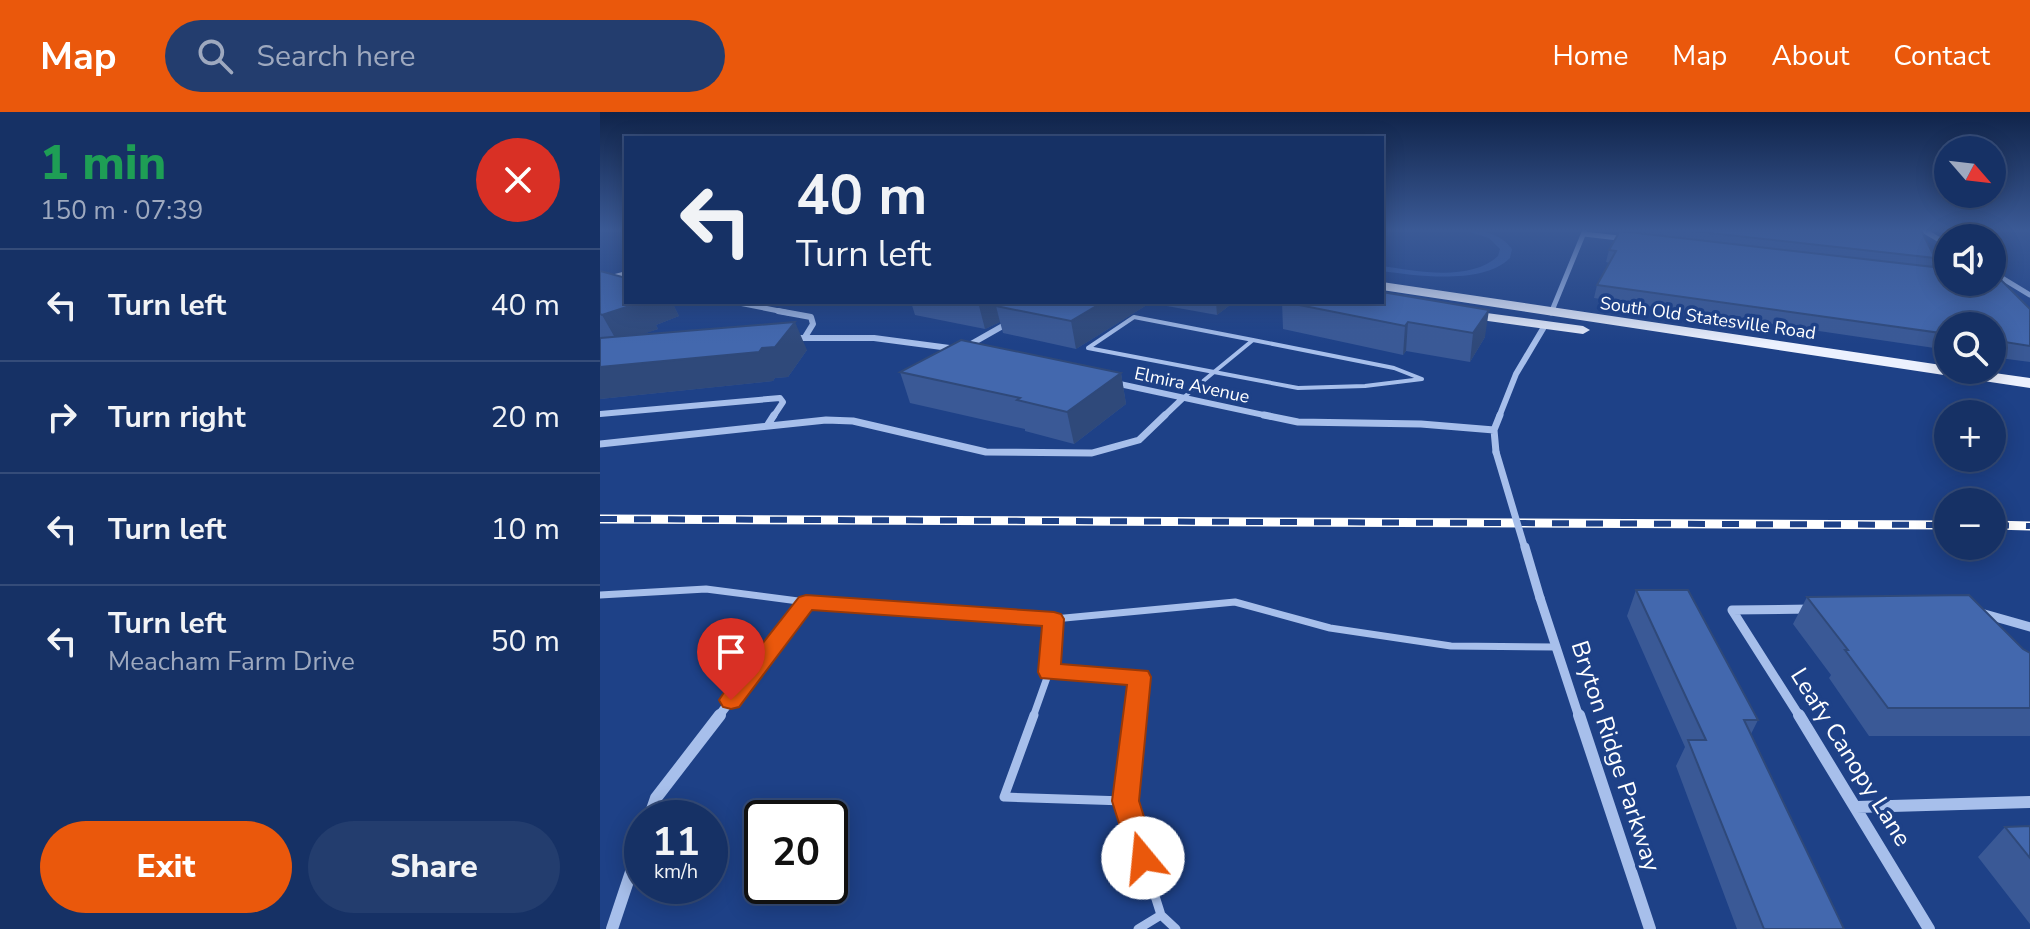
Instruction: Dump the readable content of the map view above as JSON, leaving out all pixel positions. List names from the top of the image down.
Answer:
{
  "streets": {
    "main road": ["South Old Statesville Road"],
    "street": ["Elmira Avenue", "Bryton Ridge Parkway", "Leafy Canopy Lane"]
  },
  "crossings": [
    ["Elmira Avenue", "Bryton Ridge Parkway"]
  ],
  "north": "bottom right",
  "page": {
    "header": "Map",
    "search": "Search here",
    "nav": [
      "Home",
      "Map",
      "About",
      "Contact"
    ],
    "heading": ["1 min", "150 m · 07:39"],
    "map_buttons": ["+", "−"],
    "turn": ["40 m", "Turn left"],
    "list": [
      {
        "name": "Turn left",
        "value": "40 m"
      },
      {
        "name": "Turn right",
        "value": "20 m"
      },
      {
        "name": "Turn left",
        "value": "10 m"
      },
      {
        "name": "Turn left",
        "note": "Meacham Farm Drive",
        "value": "50 m"
      }
    ],
    "speed": "11 km/h",
    "limit": "20",
    "buttons": ["Exit", "Share"]
  }
}
